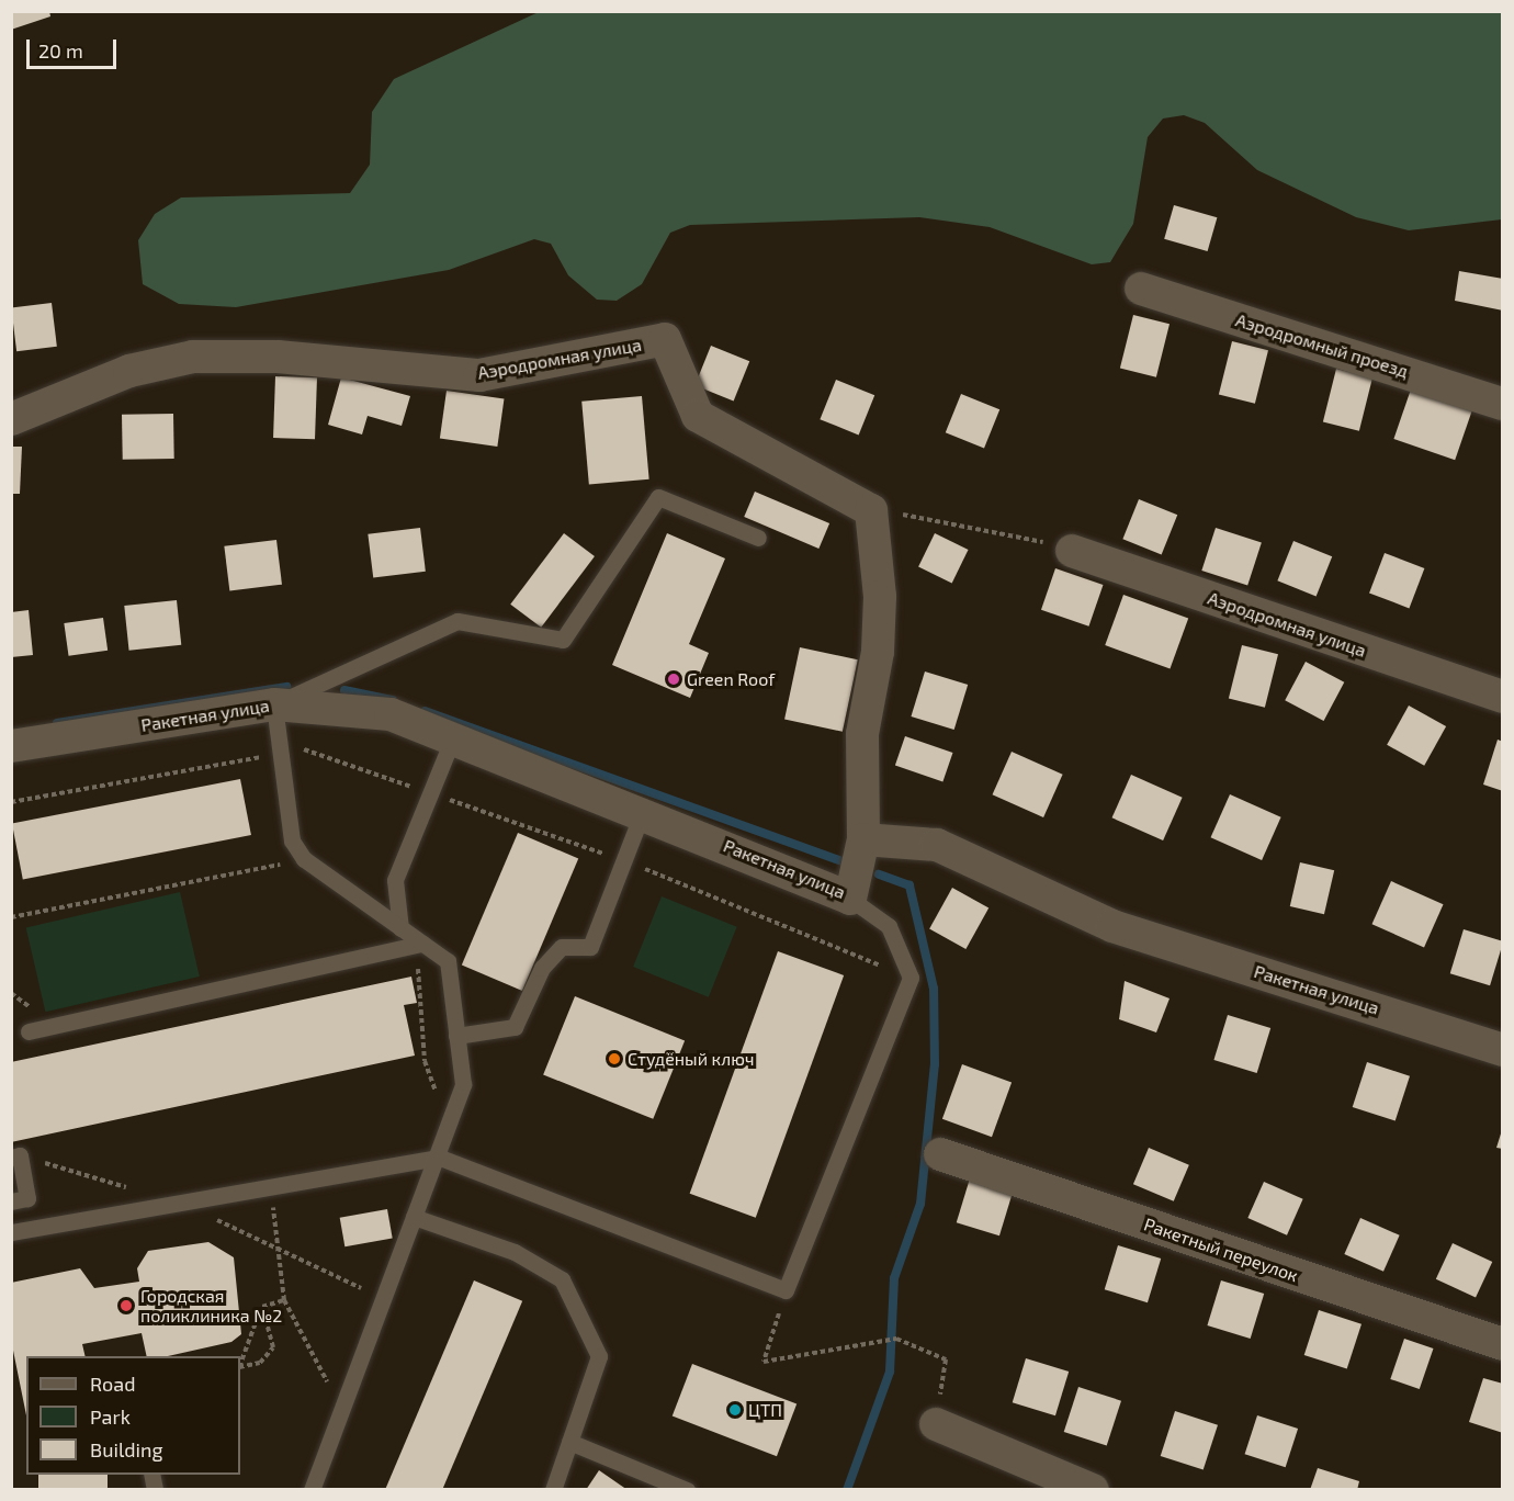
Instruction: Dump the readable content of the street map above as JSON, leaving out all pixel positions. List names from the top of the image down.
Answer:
{
  "streets": {
    "street": [
      "Аэродромный проезд",
      "Аэродромная улица",
      "Ракетная улица",
      "Ракетный переулок"
    ]
  },
  "places": [
    "Green Roof",
    "Студёный ключ",
    "Городская поликлиника №2",
    "ЦТП"
  ],
  "legend": ["Road", "Park", "Building"],
  "scale_bar": "20 m"
}
